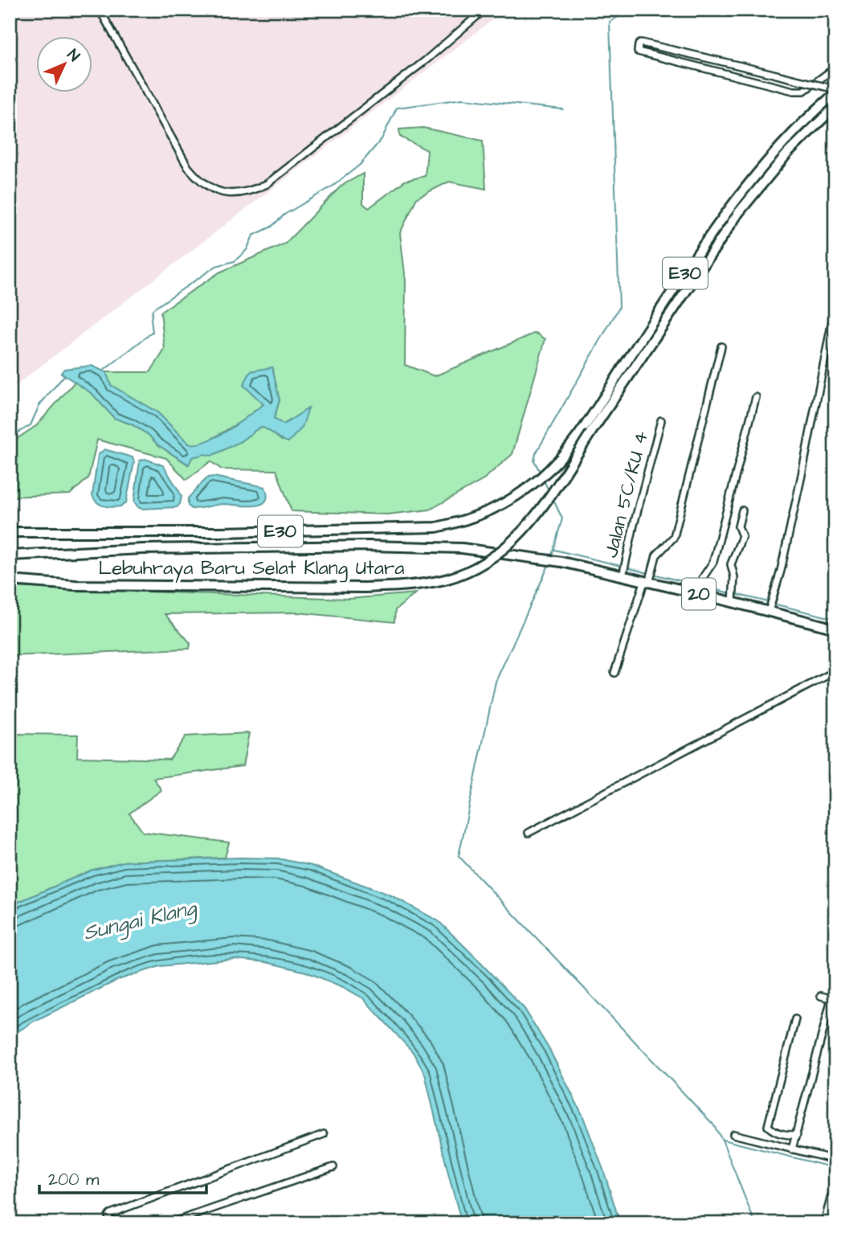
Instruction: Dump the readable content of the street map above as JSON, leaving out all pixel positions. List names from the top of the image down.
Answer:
{
  "streets": {
    "highway": ["E30", "Lebuhraya Baru Selat Klang Utara", "20"],
    "street": ["Jalan 5C/KU 4"]
  },
  "crossings": [
    ["Jalan 5C/KU 4", "20"]
  ],
  "water": ["Sungai Klang"],
  "scale_bar": "200 m",
  "north": "top right"
}
